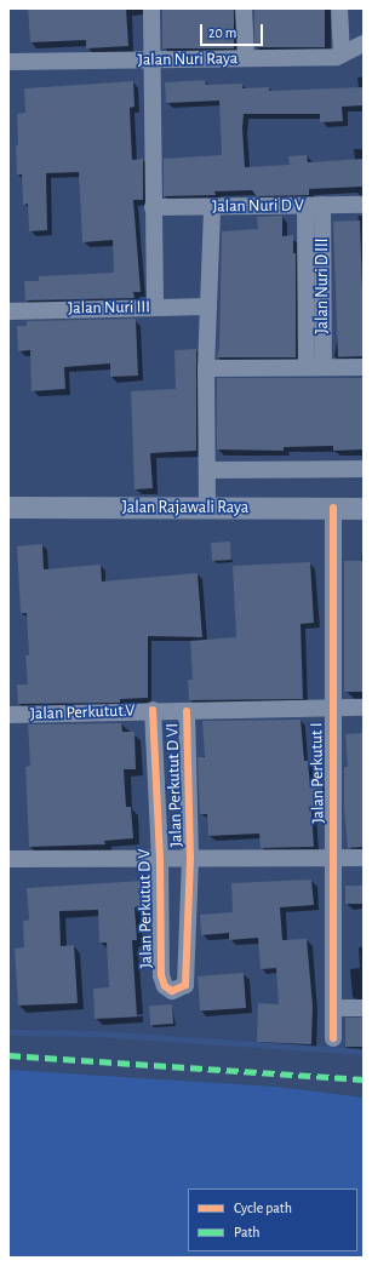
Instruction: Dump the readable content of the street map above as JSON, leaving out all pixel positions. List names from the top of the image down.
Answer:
{
  "streets": {
    "street": [
      "Jalan Nuri Raya",
      "Jalan Nuri D V",
      "Jalan Nuri D III",
      "Jalan Nuri III",
      "Jalan Rajawali Raya",
      "Jalan Perkutut.V",
      "Jalan Perkutut I",
      "Jalan Perkutut D VI",
      "Jalan Perkutut D V"
    ]
  },
  "crossings": [
    ["Jalan Nuri D V", "Jalan Nuri D III"],
    ["Jalan Rajawali Raya", "Jalan Perkutut I"],
    ["Jalan Perkutut.V", "Jalan Perkutut I"],
    ["Jalan Perkutut.V", "Jalan Perkutut D VI"],
    ["Jalan Perkutut.V", "Jalan Perkutut D V"],
    ["Jalan Perkutut D VI", "Jalan Perkutut D V"]
  ],
  "legend": ["Cycle path", "Path"],
  "scale_bar": "20 m"
}
